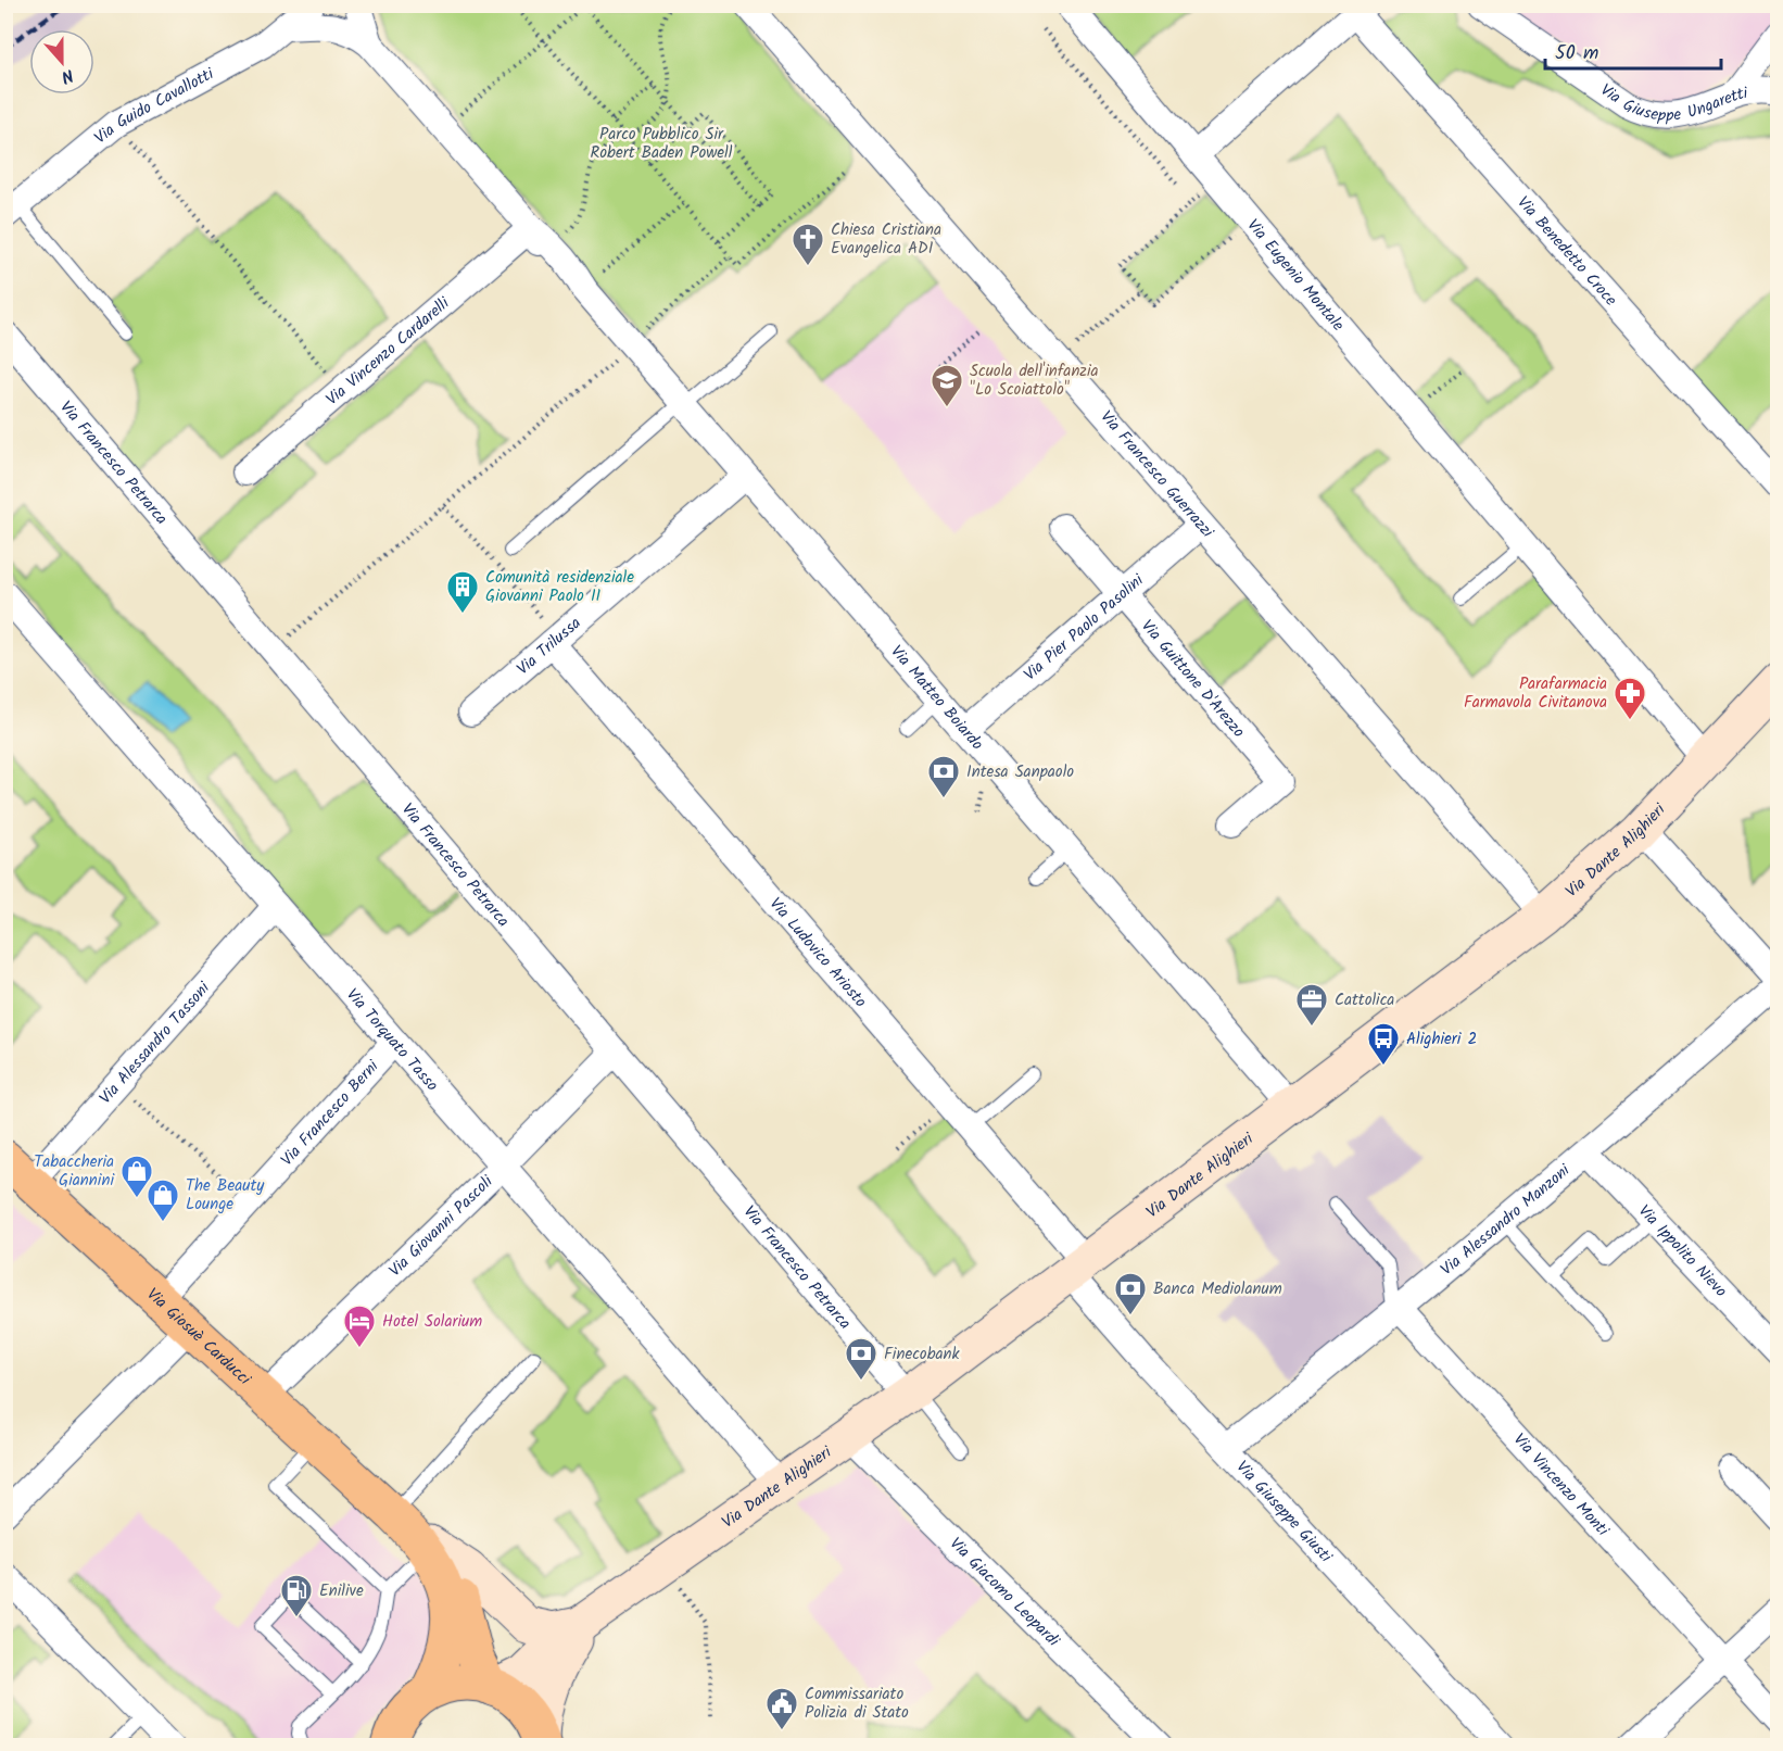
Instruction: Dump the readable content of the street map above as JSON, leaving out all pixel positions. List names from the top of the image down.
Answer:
{
  "streets": {
    "main road": ["Via Dante Alighieri", "Via Giosuè Carducci"],
    "street": [
      "Via Giuseppe Ungaretti",
      "Via Guido Cavallotti",
      "Via Benedetto Croce",
      "Via Eugenio Montale",
      "Via Vincenzo Cardarelli",
      "Via Francesco Petrarca",
      "Via Francesco Guerrazzi",
      "Via Pier Paolo Pasolini",
      "Via Trilussa",
      "Via Guittone D'Arezzo",
      "Via Matteo Boiardo",
      "Via Ludovico Ariosto",
      "Via Torquato Tasso",
      "Via Alessandro Tassoni",
      "Via Francesco Berni",
      "Via Alessandro Manzoni",
      "Via Giovanni Pascoli",
      "Via Ippolito Nievo",
      "Via Vincenzo Monti",
      "Via Giuseppe Giusti",
      "Via Giacomo Leopardi"
    ]
  },
  "crossings": [
    ["Via Guido Cavallotti", "Via Matteo Boiardo"],
    ["Via Eugenio Montale", "Via Dante Alighieri"],
    ["Via Vincenzo Cardarelli", "Via Matteo Boiardo"],
    ["Via Francesco Petrarca", "Via Dante Alighieri"],
    ["Via Francesco Petrarca", "Via Giovanni Pascoli"],
    ["Via Francesco Guerrazzi", "Via Pier Paolo Pasolini"],
    ["Via Francesco Guerrazzi", "Via Dante Alighieri"],
    ["Via Pier Paolo Pasolini", "Via Guittone D'Arezzo"],
    ["Via Pier Paolo Pasolini", "Via Matteo Boiardo"],
    ["Via Trilussa", "Via Matteo Boiardo"],
    ["Via Trilussa", "Via Ludovico Ariosto"],
    ["Via Matteo Boiardo", "Via Dante Alighieri"],
    ["Via Dante Alighieri", "Via Ludovico Ariosto"],
    ["Via Dante Alighieri", "Via Torquato Tasso"],
    ["Via Dante Alighieri", "Via Giosuè Carducci"],
    ["Via Dante Alighieri", "Via Giuseppe Giusti"],
    ["Via Dante Alighieri", "Via Giacomo Leopardi"],
    ["Via Ludovico Ariosto", "Via Giuseppe Giusti"],
    ["Via Torquato Tasso", "Via Alessandro Tassoni"],
    ["Via Torquato Tasso", "Via Francesco Berni"],
    ["Via Torquato Tasso", "Via Giovanni Pascoli"],
    ["Via Alessandro Tassoni", "Via Giosuè Carducci"],
    ["Via Francesco Berni", "Via Giosuè Carducci"],
    ["Via Alessandro Manzoni", "Via Ippolito Nievo"],
    ["Via Alessandro Manzoni", "Via Vincenzo Monti"],
    ["Via Alessandro Manzoni", "Via Giuseppe Giusti"],
    ["Via Giovanni Pascoli", "Via Giosuè Carducci"]
  ],
  "parks": ["Parco Pubblico Sir Robert Baden Powell"],
  "places": {
    "church": ["Chiesa Cristiana Evangelica ADI"],
    "school or university": ["Scuola dell'infanzia \"Lo Scoiattolo\""],
    "building": ["Comunità residenziale Giovanni Paolo II"],
    "pharmacy": ["Parafarmacia Farmavola Civitanova"],
    "bank": ["Intesa Sanpaolo", "Banca Mediolanum", "Finecobank"],
    "office": ["Cattolica"],
    "bus stop": ["Alighieri 2"],
    "shop": ["Tabaccheria Giannini", "The Beauty Lounge"],
    "hotel": ["Hotel Solarium"],
    "fuel station": ["Enilive"],
    "public building": ["Commissariato Polizia di Stato"]
  },
  "scale_bar": "50 m",
  "north": "bottom"
}
